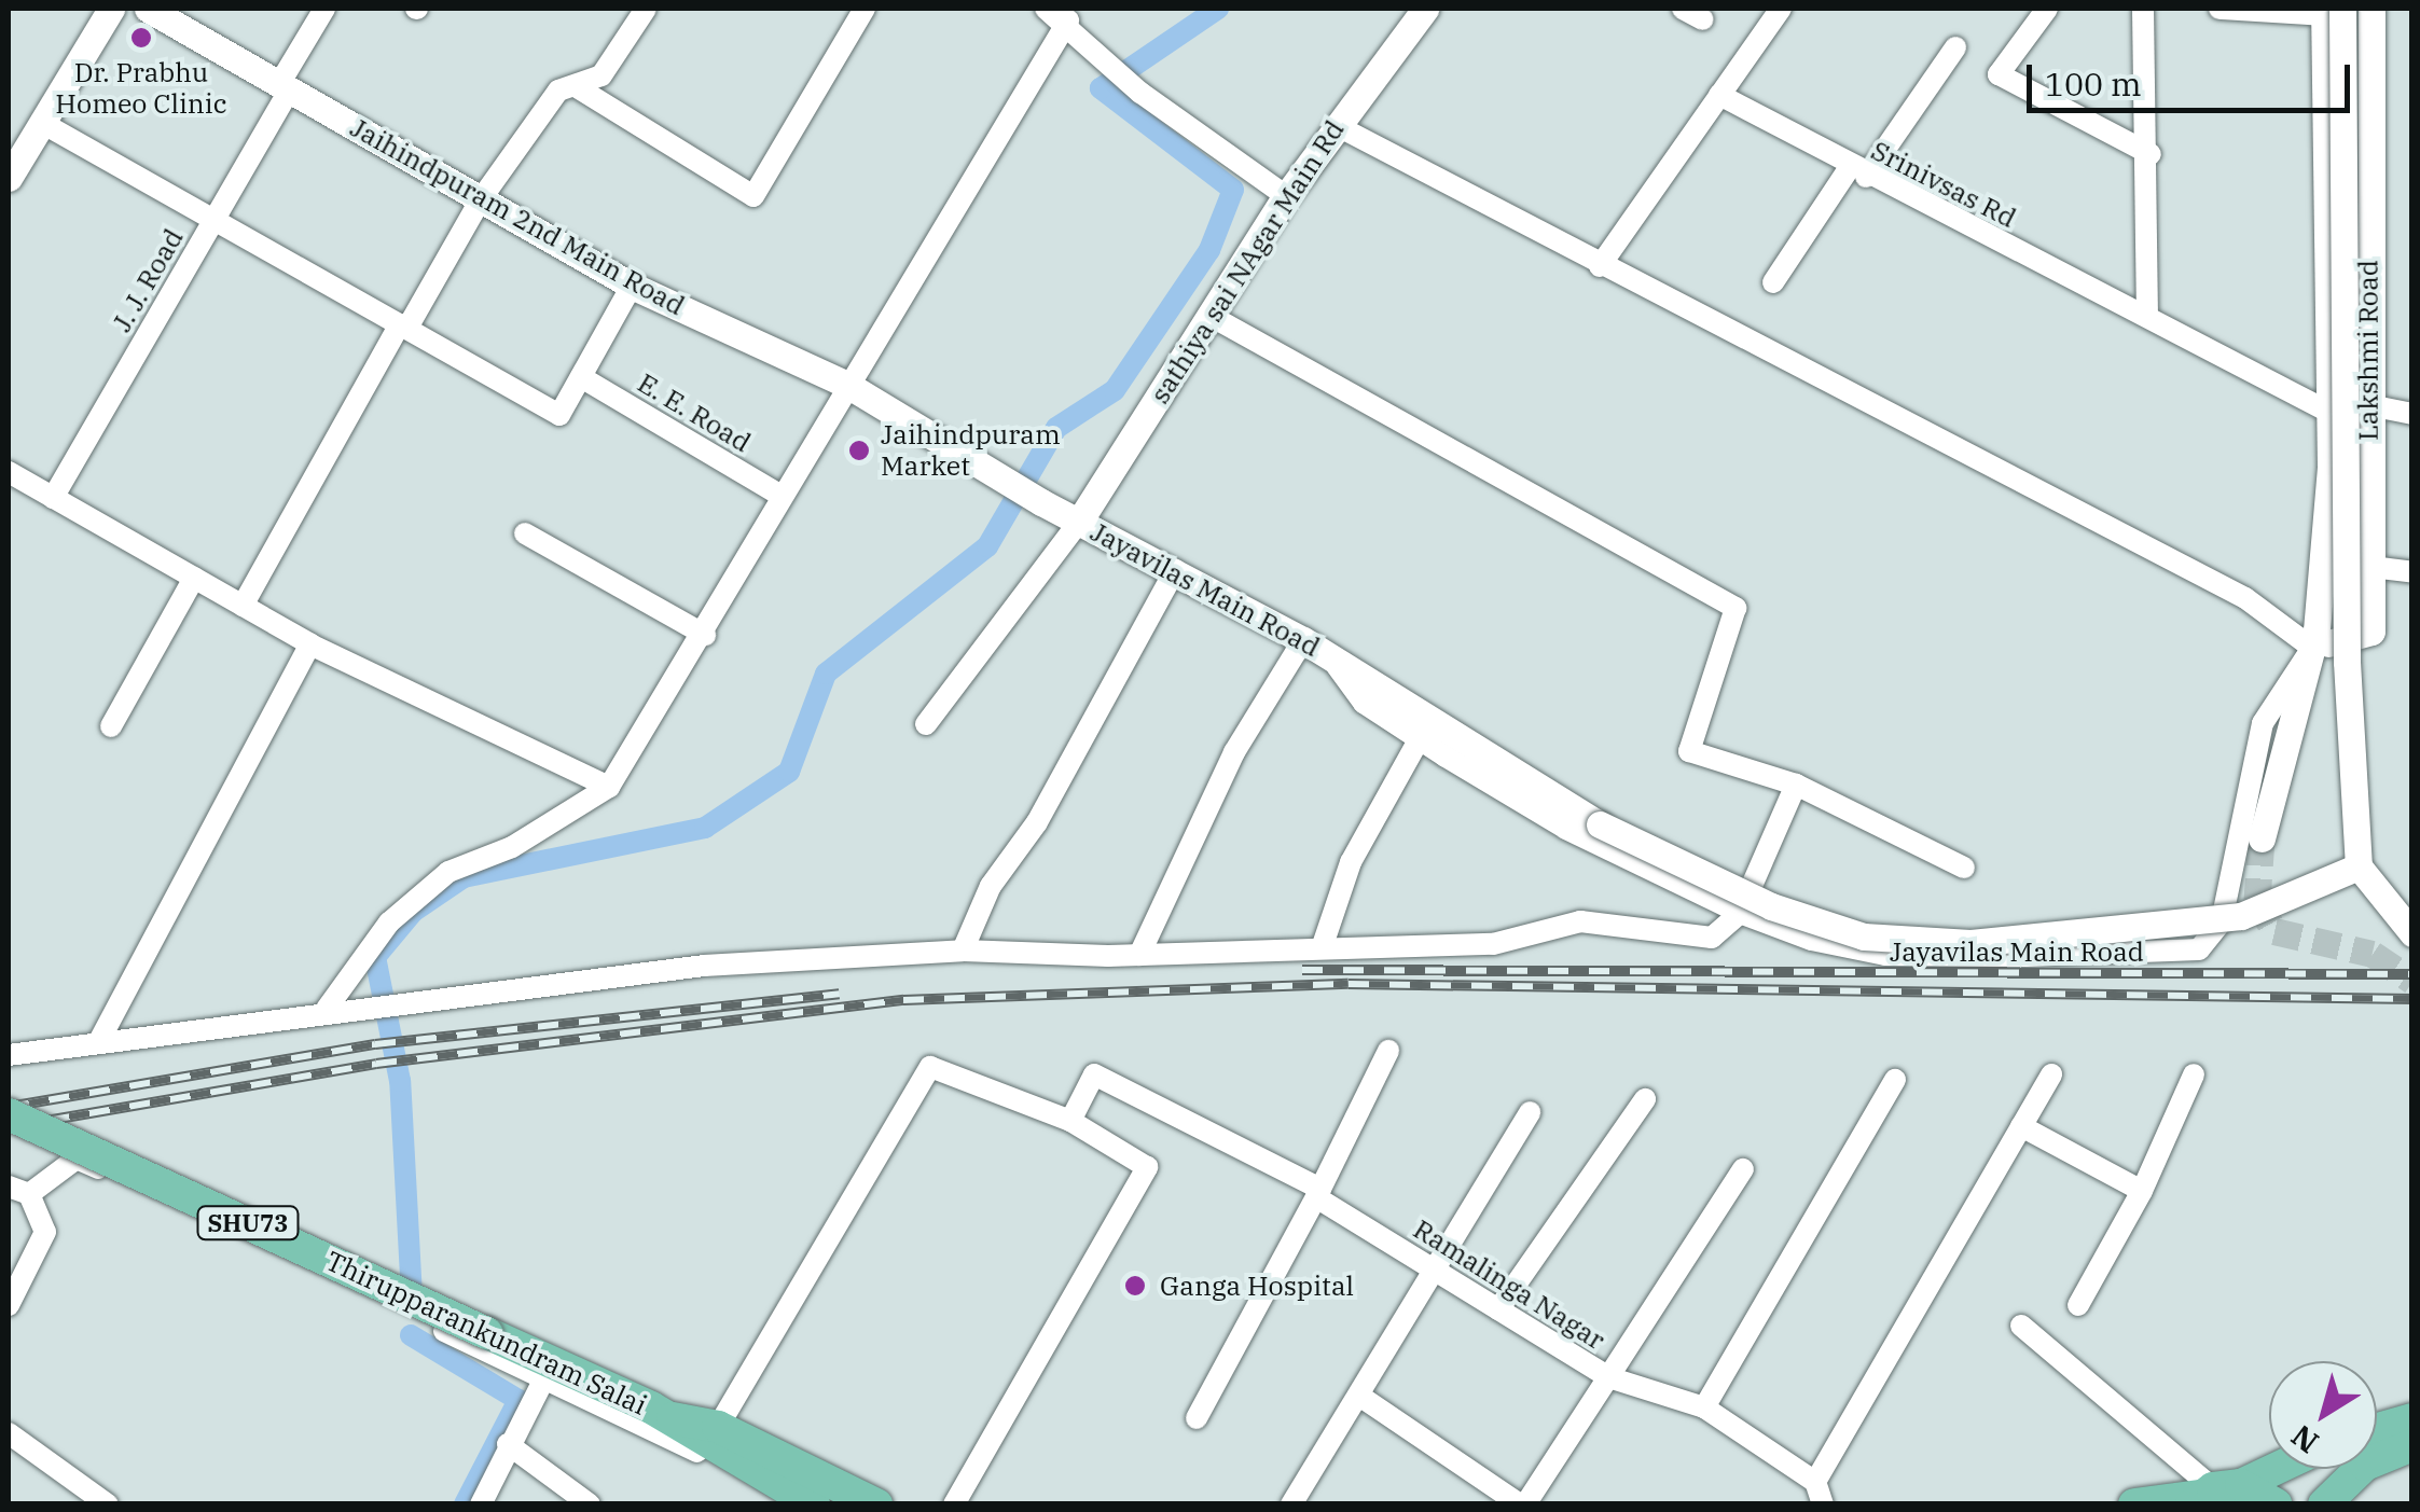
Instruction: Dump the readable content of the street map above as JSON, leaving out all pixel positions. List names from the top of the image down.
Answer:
{
  "streets": {
    "main road": ["SHU73", "Thirupparankundram Salai"],
    "street": [
      "Srinivsas Rd",
      "Jaihindpuram 2nd Main Road",
      "sathiya sai NAgar Main Rd",
      "J. J. Road",
      "Lakshmi Road",
      "E. E. Road",
      "Jayavilas Main Road",
      "Ramalinga Nagar"
    ]
  },
  "crossings": [
    ["Srinivsas Rd", "Lakshmi Road"],
    ["Jaihindpuram 2nd Main Road", "J. J. Road"],
    ["Jaihindpuram 2nd Main Road", "Jayavilas Main Road"],
    ["sathiya sai NAgar Main Rd", "Jayavilas Main Road"],
    ["Lakshmi Road", "Jayavilas Main Road"]
  ],
  "places": ["Dr. Prabhu Homeo Clinic", "Jaihindpuram Market", "Ganga Hospital"],
  "scale_bar": "100 m",
  "north": "bottom left"
}
